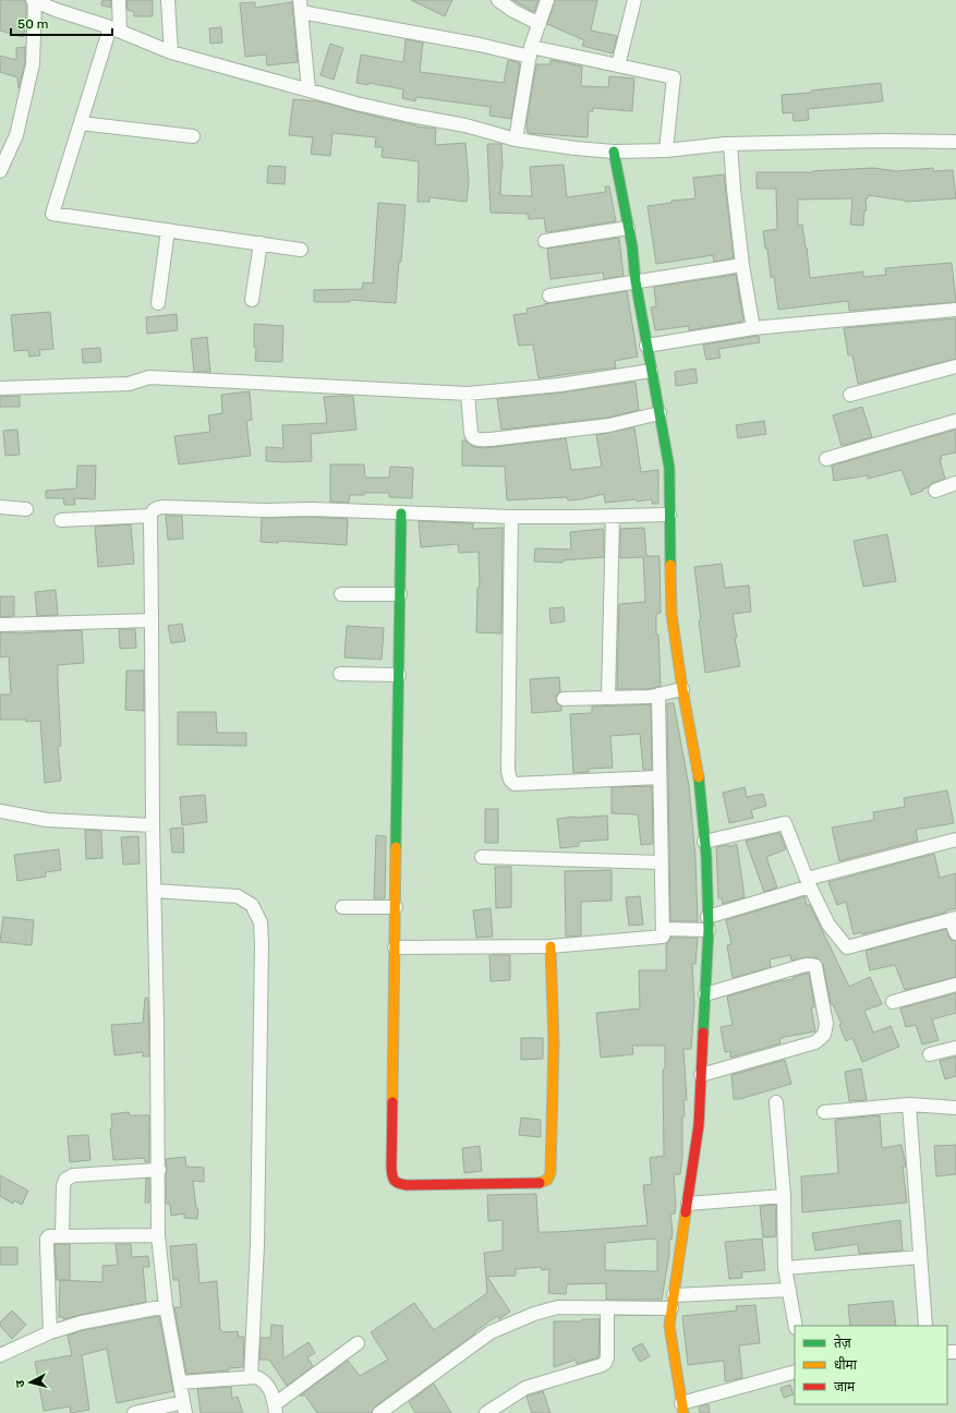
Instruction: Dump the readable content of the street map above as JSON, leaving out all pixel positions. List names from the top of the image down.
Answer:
{
  "legend": ["तेज़", "धीमा", "जाम"],
  "scale_bar": "50 m",
  "north": "left"
}
